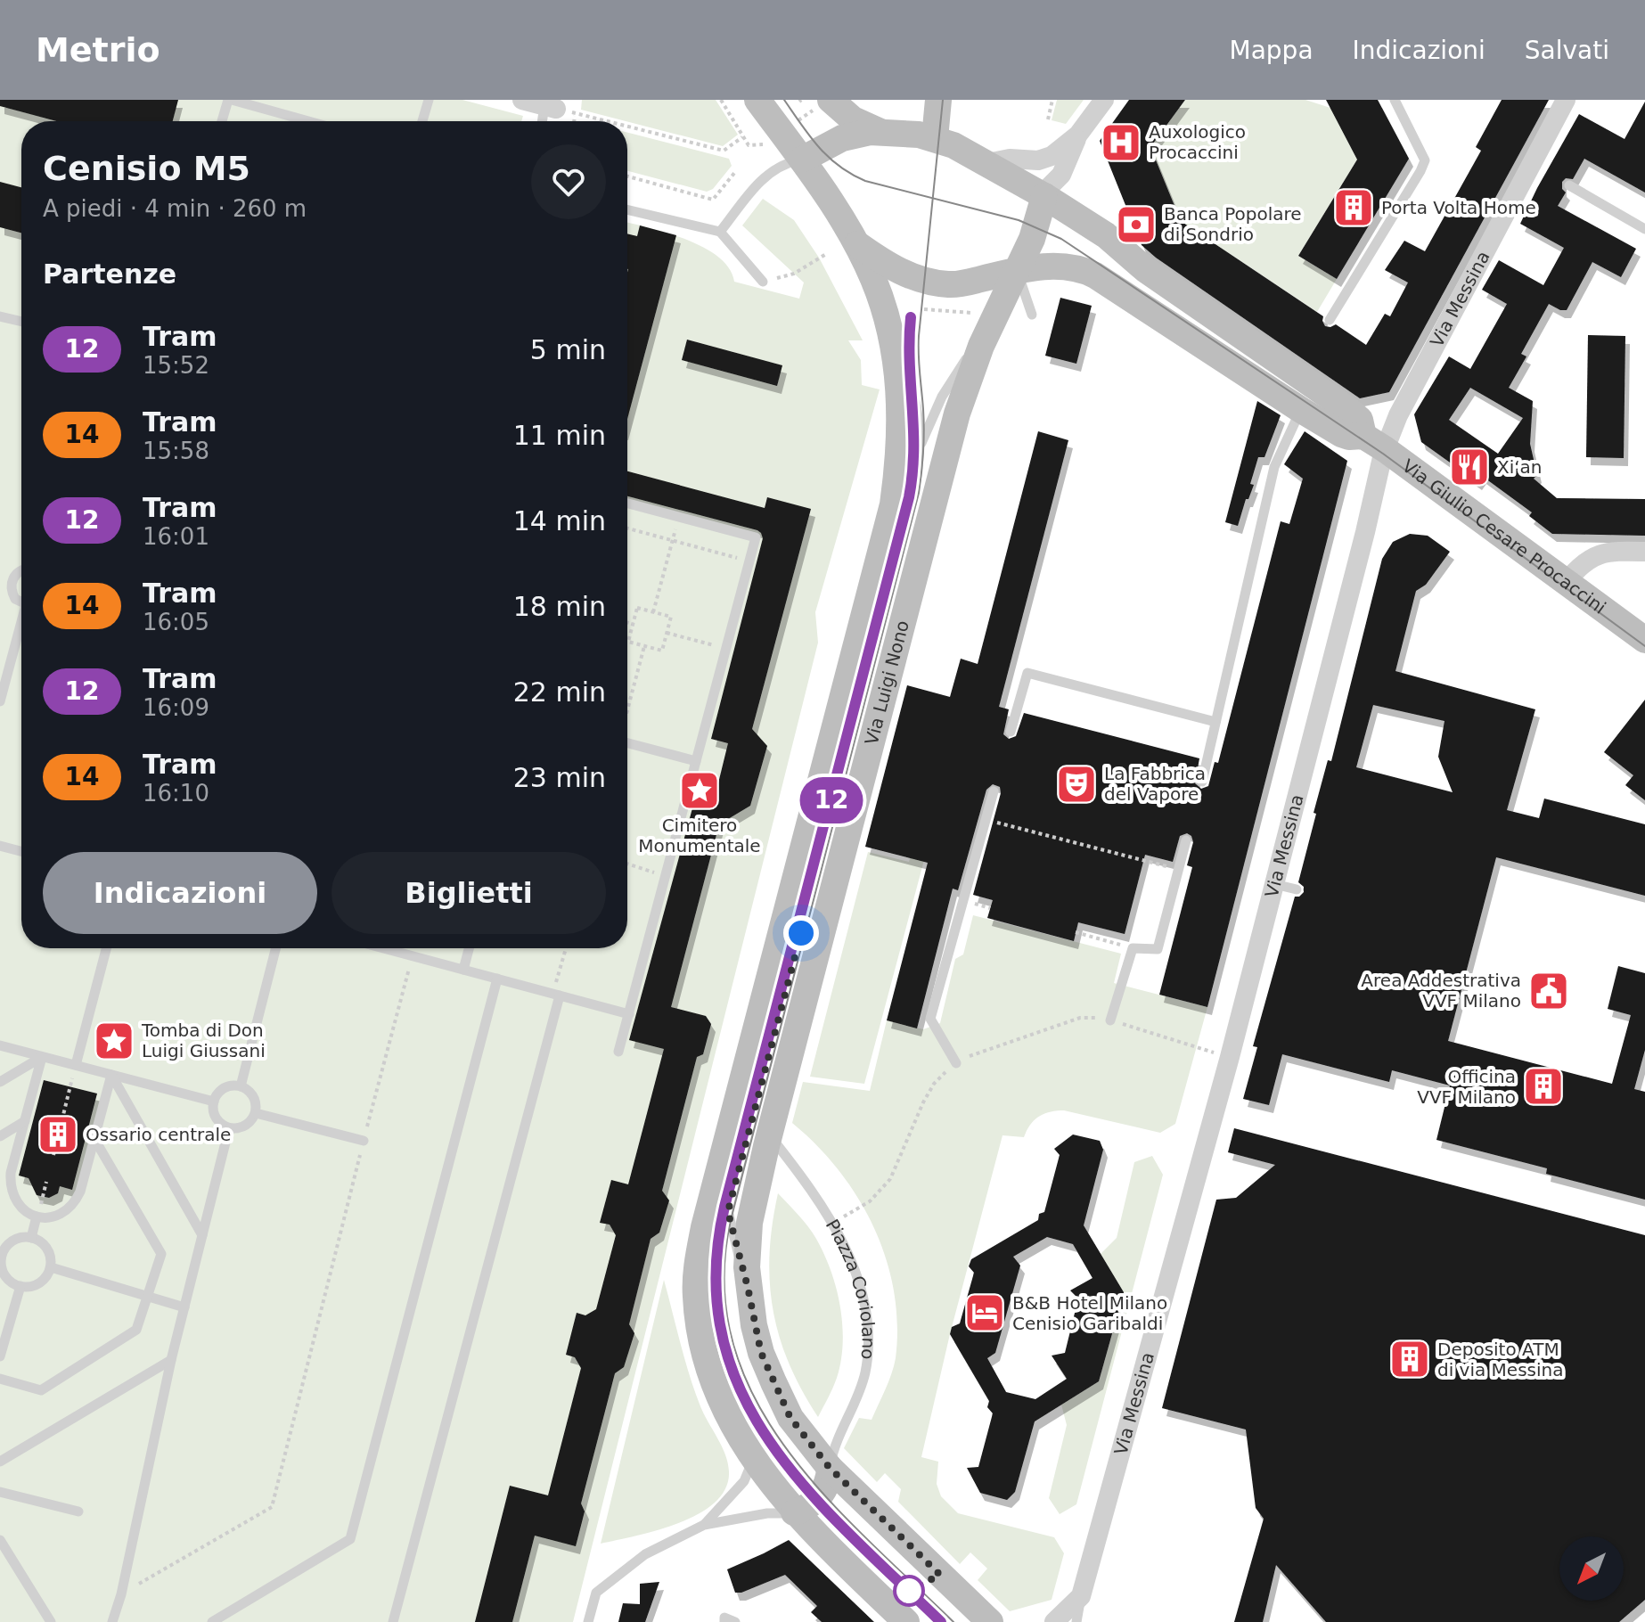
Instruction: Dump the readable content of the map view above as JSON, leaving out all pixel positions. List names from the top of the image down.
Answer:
{
  "streets": {
    "main road": ["Via Giulio Cesare Procaccini", "Via Luigi Nono"],
    "street": ["Via Messina"],
    "lane": ["Piazza Coriolano"]
  },
  "crossings": [
    ["Via Messina", "Via Giulio Cesare Procaccini"],
    ["Via Giulio Cesare Procaccini", "Via Luigi Nono"],
    ["Via Luigi Nono", "Piazza Coriolano"]
  ],
  "places": {
    "hospital": ["Auxologico Procaccini"],
    "building": [
      "Porta Volta Home",
      "Officina VVF Milano",
      "Ossario centrale",
      "Deposito ATM di via Messina"
    ],
    "bank": ["Banca Popolare di Sondrio"],
    "restaurant": ["Xi‘an"],
    "theatre": ["La Fabbrica del Vapore"],
    "place": ["Cimitero Monumentale", "Tomba di Don Luigi Giussani"],
    "public building": ["Area Addestrativa VVF Milano"],
    "hotel": ["B&B Hotel Milano Cenisio Garibaldi"]
  },
  "lines": ["tram line 12"],
  "north": "bottom left",
  "page": {
    "header": "Metrio",
    "nav": ["Mappa", "Indicazioni", "Salvati"],
    "on_map": "12",
    "heading": [
      ["Cenisio M5", "A piedi · 4 min · 260 m"],
      "Partenze"
    ],
    "list": [
      {
        "mark": "12",
        "name": "Tram",
        "note": "15:52",
        "value": "5 min"
      },
      {
        "mark": "14",
        "name": "Tram",
        "note": "15:58",
        "value": "11 min"
      },
      {
        "mark": "12",
        "name": "Tram",
        "note": "16:01",
        "value": "14 min"
      },
      {
        "mark": "14",
        "name": "Tram",
        "note": "16:05",
        "value": "18 min"
      },
      {
        "mark": "12",
        "name": "Tram",
        "note": "16:09",
        "value": "22 min"
      },
      {
        "mark": "14",
        "name": "Tram",
        "note": "16:10",
        "value": "23 min"
      }
    ],
    "buttons": ["Indicazioni", "Biglietti"]
  }
}
